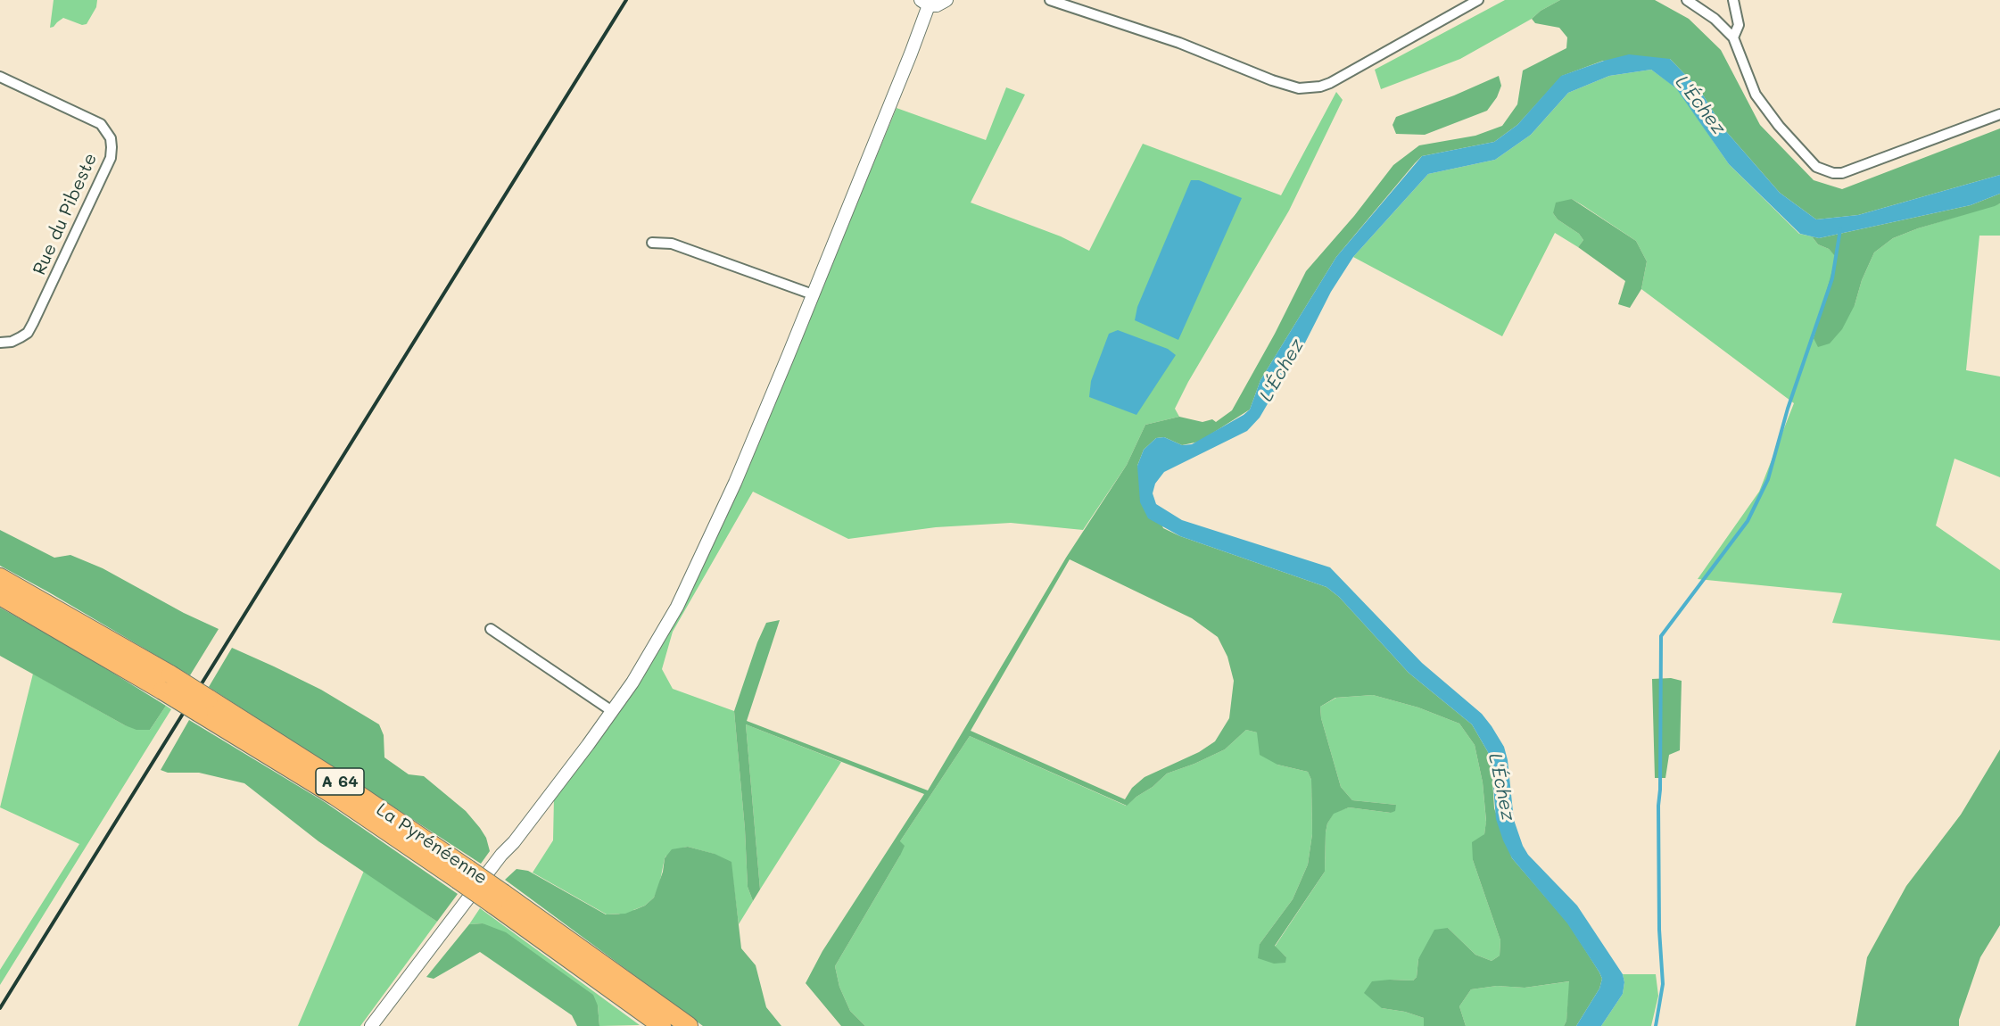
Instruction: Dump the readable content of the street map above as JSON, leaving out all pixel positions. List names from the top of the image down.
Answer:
{
  "streets": {
    "highway": ["A 64", "La Pyrénéenne"],
    "street": ["Rue du Pibeste"]
  },
  "water": ["L'Échez"]
}
